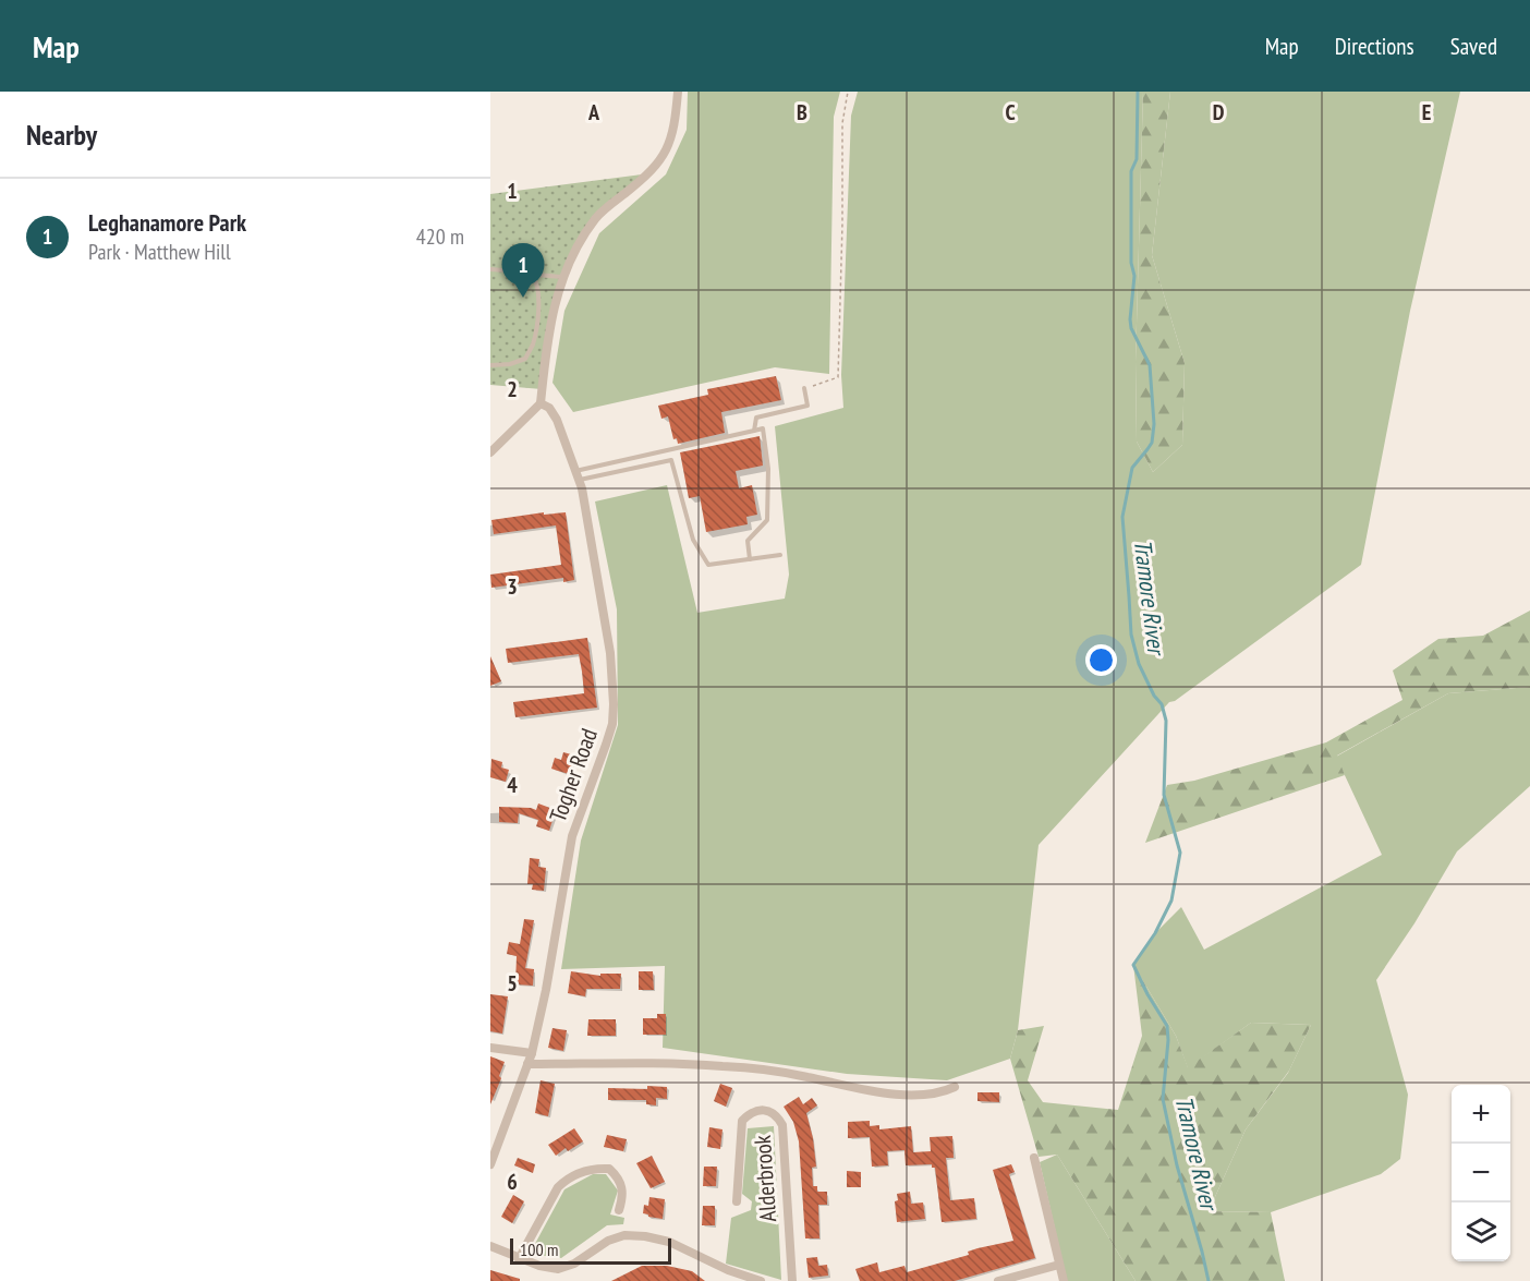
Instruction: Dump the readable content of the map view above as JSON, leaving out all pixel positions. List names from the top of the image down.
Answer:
{
  "streets": {
    "street": ["Togher Road", "Alderbrook"]
  },
  "water": ["Tramore River"],
  "scale_bar": "100 m",
  "page": {
    "header": "Map",
    "nav": ["Map", "Directions", "Saved"],
    "heading": "Nearby",
    "list": [
      {
        "mark": "1",
        "name": "Leghanamore Park",
        "note": "Park · Matthew Hill",
        "value": "420 m"
      }
    ],
    "pins": "1",
    "map_buttons": ["+", "−"],
    "scale": "100 m"
  },
  "grid": {
    "columns": [
      "A",
      "B",
      "C",
      "D",
      "E"
    ],
    "rows": [
      "1",
      "2",
      "3",
      "4",
      "5",
      "6"
    ]
  }
}
